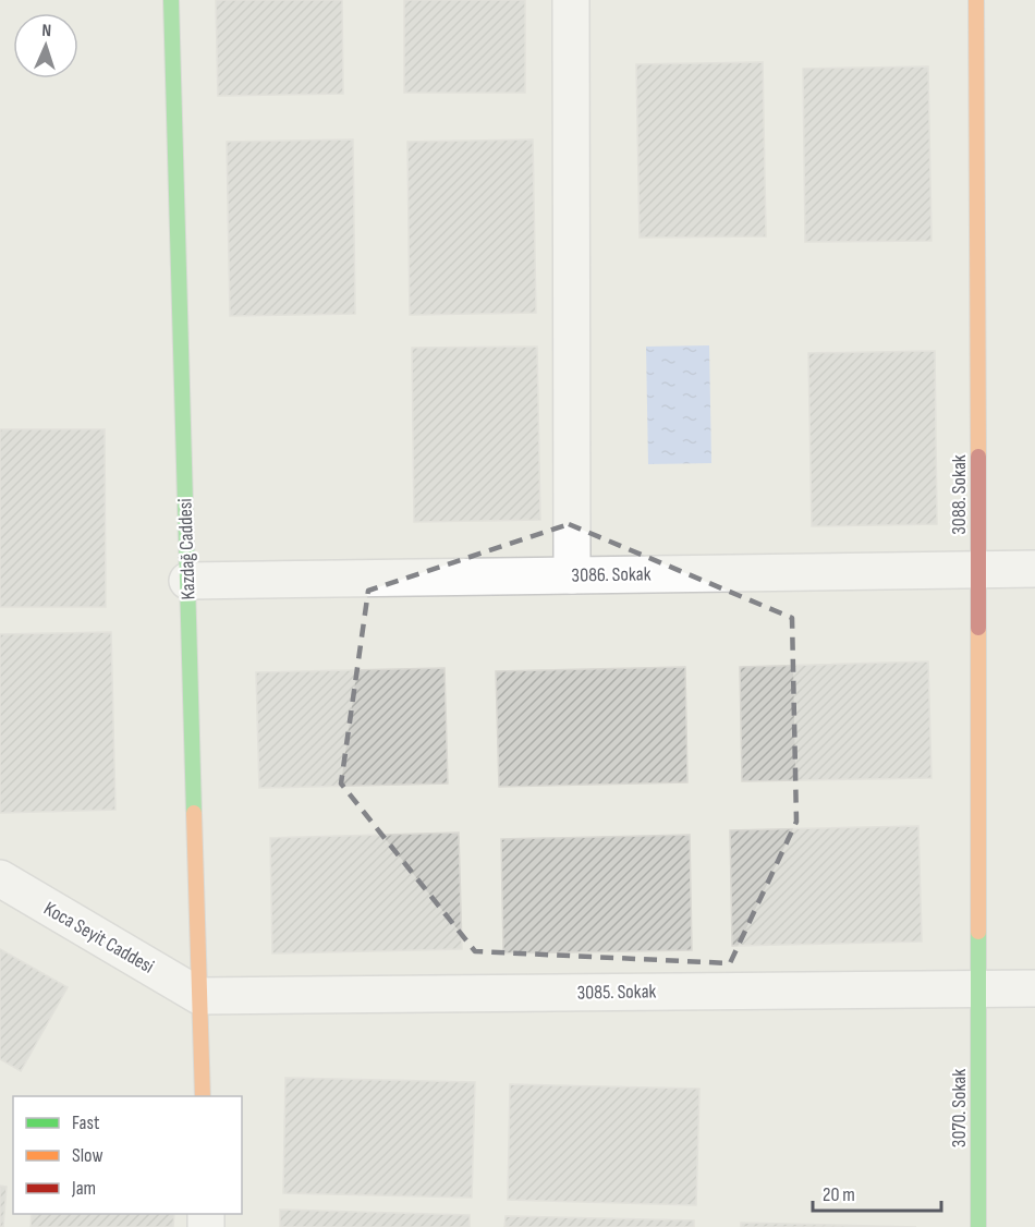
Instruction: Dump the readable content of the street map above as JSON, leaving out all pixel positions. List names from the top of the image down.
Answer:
{
  "streets": {
    "street": [
      "3088. Sokak",
      "Kazdağ Caddesi",
      "3086. Sokak",
      "Koca Seyit Caddesi",
      "3085. Sokak",
      "3070. Sokak"
    ]
  },
  "crossings": [
    ["3088. Sokak", "3086. Sokak"],
    ["3088. Sokak", "3085. Sokak"],
    ["3088. Sokak", "3070. Sokak"],
    ["Kazdağ Caddesi", "3086. Sokak"],
    ["Kazdağ Caddesi", "Koca Seyit Caddesi"],
    ["Kazdağ Caddesi", "3085. Sokak"],
    ["Koca Seyit Caddesi", "3085. Sokak"],
    ["3085. Sokak", "3070. Sokak"]
  ],
  "legend": ["Fast", "Slow", "Jam"],
  "scale_bar": "20 m",
  "north": "top"
}
